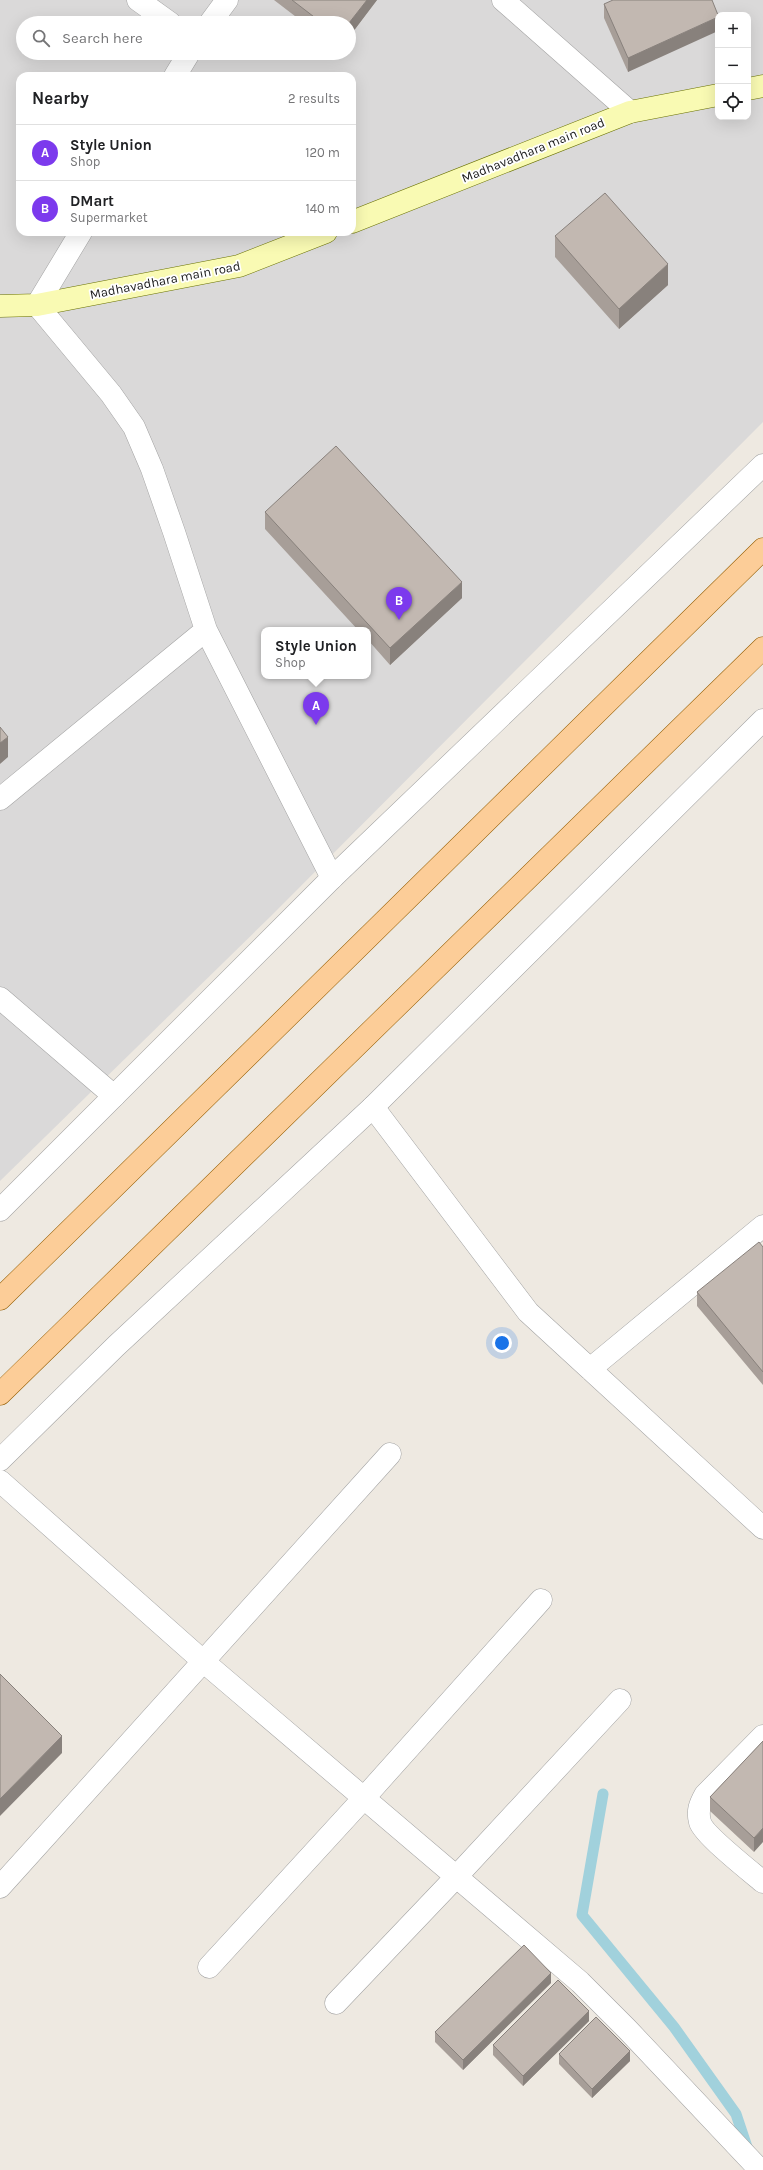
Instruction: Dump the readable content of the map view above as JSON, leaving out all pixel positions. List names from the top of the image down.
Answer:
{
  "streets": {
    "main road": ["Madhavadhara main road"]
  },
  "page": {
    "map_buttons": ["+", "−"],
    "search": "Search here",
    "heading": ["Nearby", "2 results"],
    "list": [
      {
        "mark": "A",
        "name": "Style Union",
        "note": "Shop",
        "value": "120 m"
      },
      {
        "mark": "B",
        "name": "DMart",
        "note": "Supermarket",
        "value": "140 m"
      }
    ],
    "pins": ["B", "A"],
    "popup": ["Style Union", "Shop"]
  }
}
